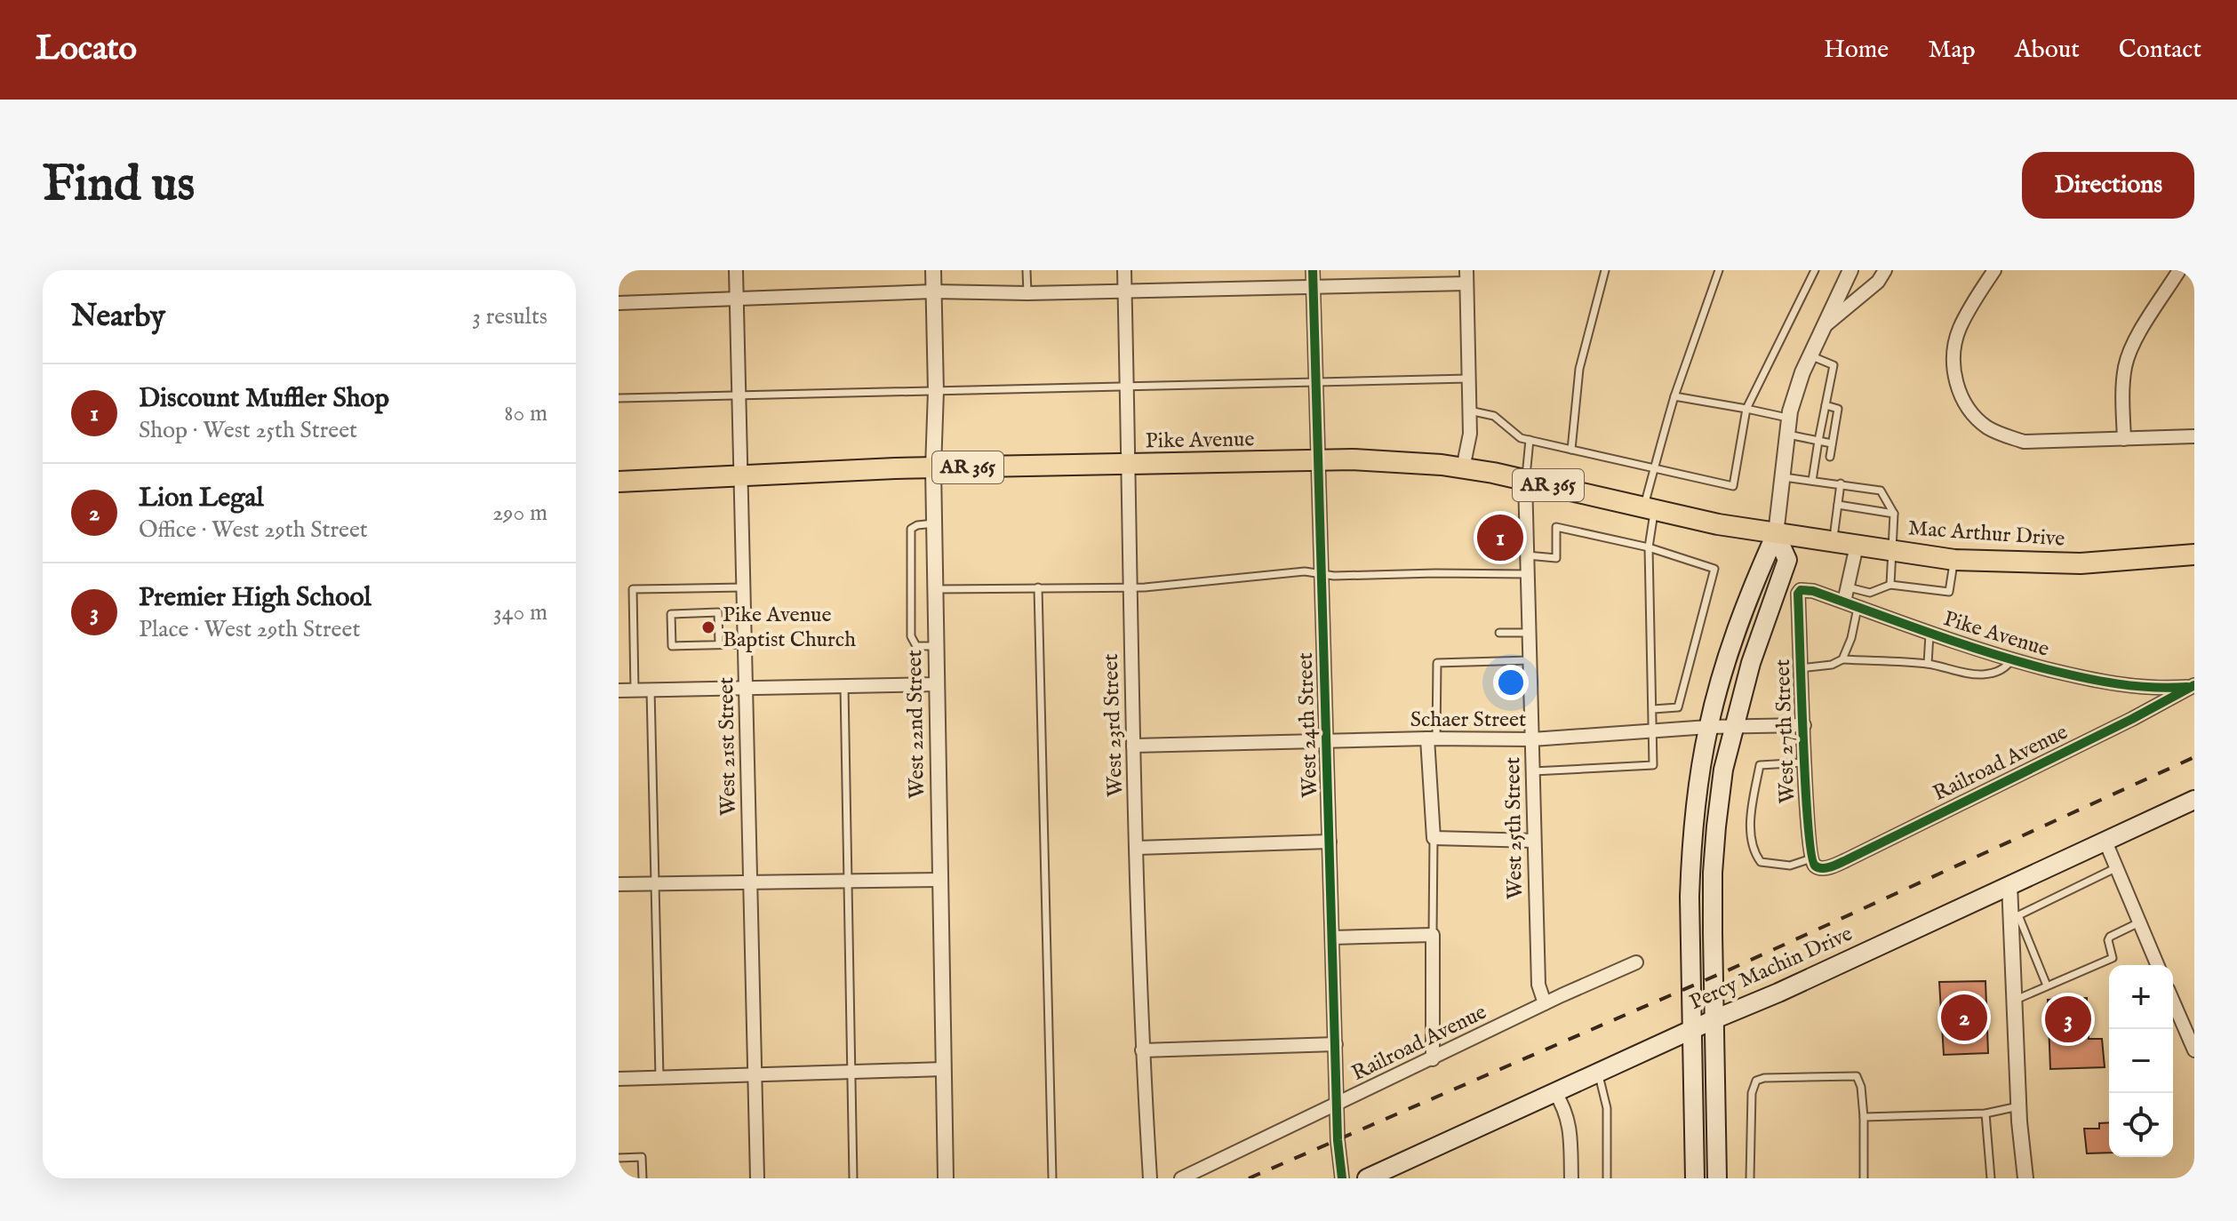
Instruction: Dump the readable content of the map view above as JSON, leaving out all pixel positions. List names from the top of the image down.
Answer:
{
  "streets": {
    "main road": [
      "Pike Avenue",
      "AR 365",
      "Mac Arthur Drive",
      "Percy Machin Drive"
    ],
    "street": [
      "Schaer Street",
      "West 22nd Street",
      "West 23rd Street",
      "West 24th Street",
      "West 27th Street",
      "West 21st Street",
      "Railroad Avenue",
      "West 25th Street"
    ]
  },
  "crossings": [
    ["Pike Avenue", "Mac Arthur Drive"],
    ["Pike Avenue", "West 22nd Street"],
    ["Pike Avenue", "West 23rd Street"],
    ["Pike Avenue", "West 24th Street"],
    ["Pike Avenue", "West 27th Street"],
    ["Pike Avenue", "West 21st Street"],
    ["Pike Avenue", "Railroad Avenue"],
    ["Pike Avenue", "West 25th Street"],
    ["Schaer Street", "West 23rd Street"],
    ["Schaer Street", "West 24th Street"],
    ["Schaer Street", "West 27th Street"],
    ["Schaer Street", "West 25th Street"],
    ["West 24th Street", "Railroad Avenue"],
    ["West 27th Street", "Railroad Avenue"],
    ["Railroad Avenue", "West 25th Street"]
  ],
  "places": ["Pike Avenue Baptist Church"],
  "page": {
    "header": "Locato",
    "nav": [
      "Home",
      "Map",
      "About",
      "Contact"
    ],
    "buttons": "Directions",
    "title": "Find us",
    "heading": ["Nearby", "3 results"],
    "list": [
      {
        "mark": "1",
        "name": "Discount Muffler Shop",
        "note": "Shop · West 25th Street",
        "value": "80 m"
      },
      {
        "mark": "2",
        "name": "Lion Legal",
        "note": "Office · West 29th Street",
        "value": "290 m"
      },
      {
        "mark": "3",
        "name": "Premier High School",
        "note": "Place · West 29th Street",
        "value": "340 m"
      }
    ],
    "pins": ["1", "2", "3"],
    "map_buttons": ["+", "−"]
  }
}
